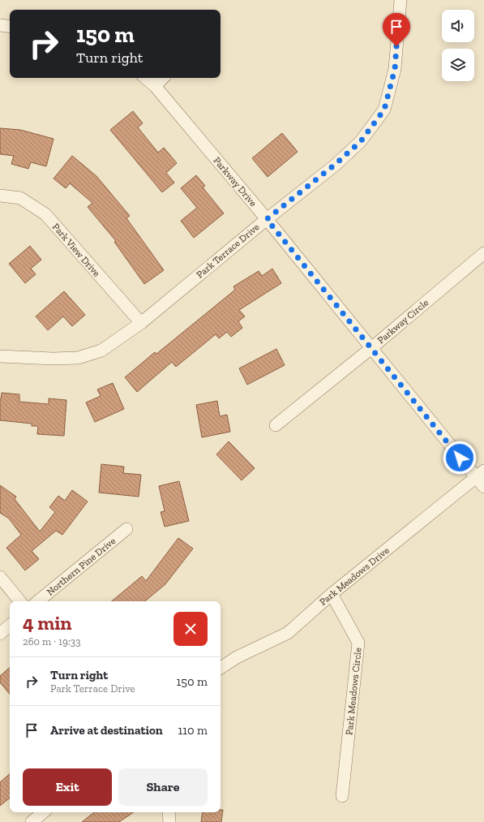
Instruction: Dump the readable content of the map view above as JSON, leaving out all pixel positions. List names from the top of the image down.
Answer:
{
  "streets": {
    "street": [
      "Parkway Drive",
      "Park View Drive",
      "Park Terrace Drive",
      "Parkway Circle",
      "Northern Pine Drive",
      "Park Meadows Drive",
      "Park Meadows Circle"
    ]
  },
  "crossings": [
    ["Parkway Drive", "Park Terrace Drive"],
    ["Parkway Drive", "Parkway Circle"],
    ["Parkway Drive", "Park Meadows Drive"],
    ["Park View Drive", "Park Terrace Drive"],
    ["Park Meadows Drive", "Park Meadows Circle"]
  ],
  "page": {
    "turn": ["150 m", "Turn right"],
    "heading": ["4 min", "260 m · 19:33"],
    "list": [
      {
        "name": "Turn right",
        "note": "Park Terrace Drive",
        "value": "150 m"
      },
      {
        "name": "Arrive at destination",
        "value": "110 m"
      }
    ],
    "buttons": ["Exit", "Share"]
  }
}
